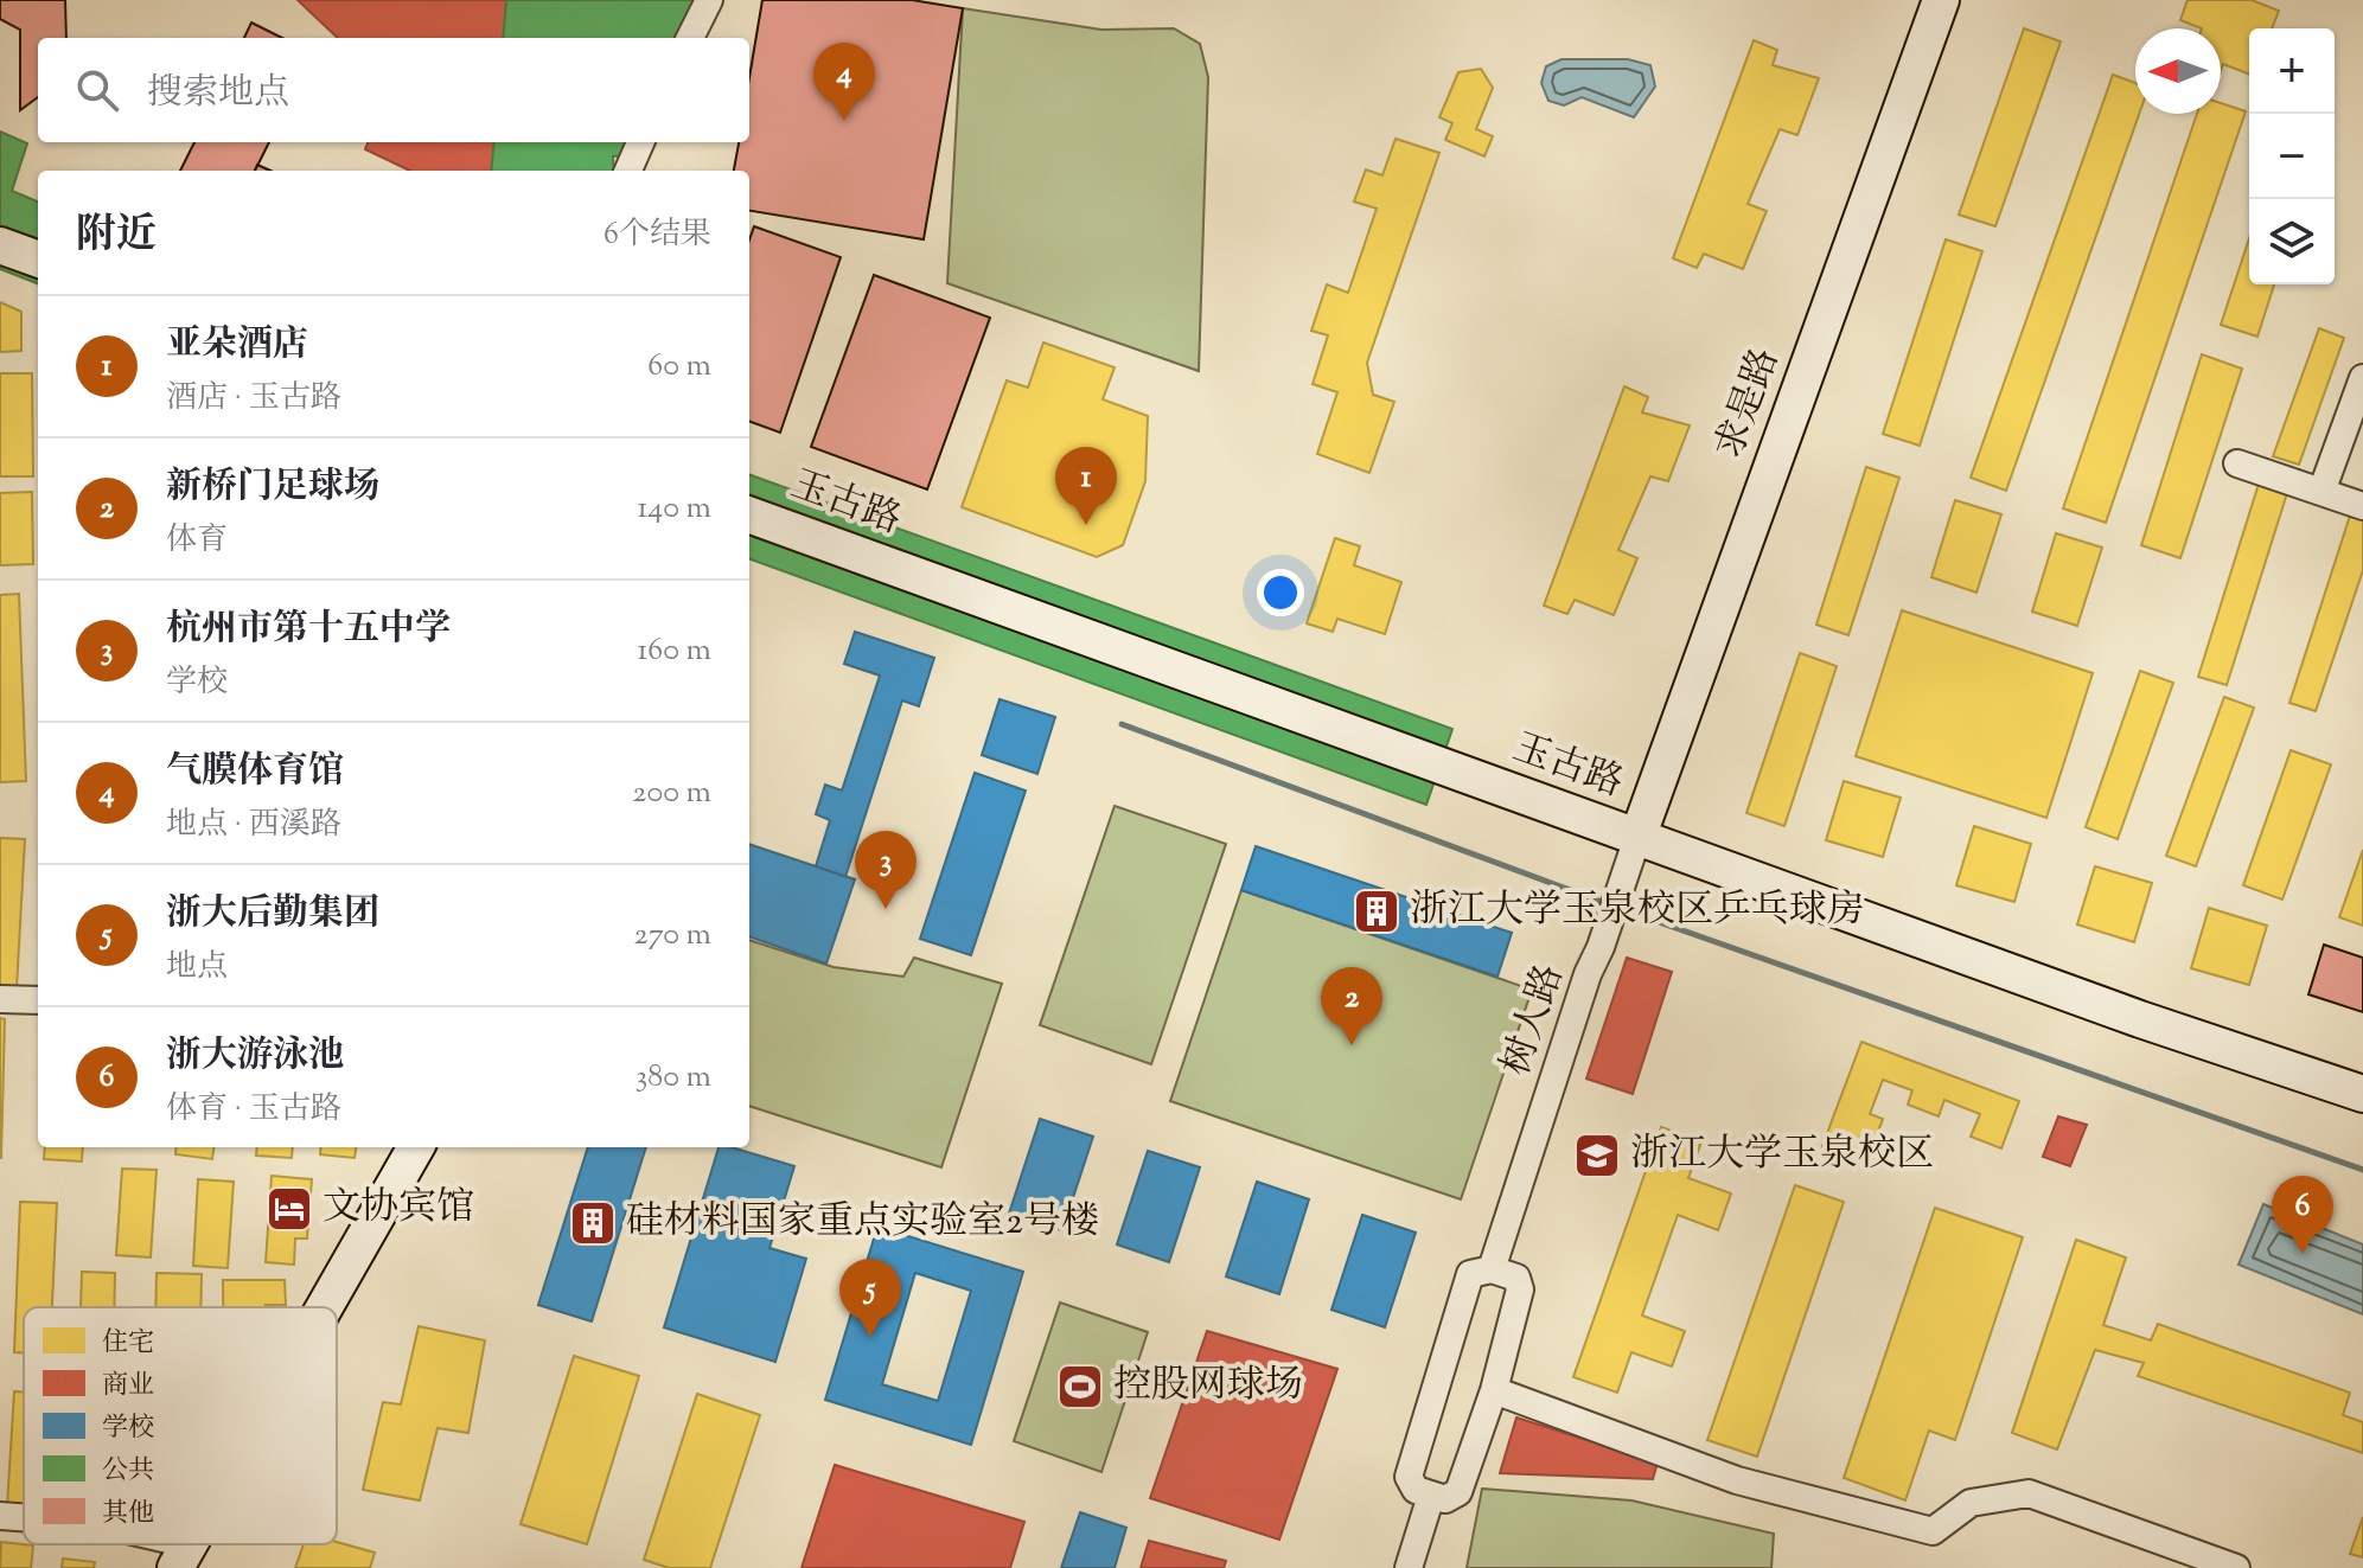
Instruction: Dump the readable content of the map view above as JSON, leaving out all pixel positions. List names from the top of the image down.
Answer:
{
  "streets": {
    "main road": ["求是路", "玉古路"],
    "street": ["树人路"]
  },
  "crossings": [
    ["求是路", "玉古路"],
    ["求是路", "树人路"],
    ["玉古路", "树人路"]
  ],
  "places": {
    "building": ["浙江大学玉泉校区乒乓球房", "硅材料国家重点实验室2号楼"],
    "school or university": ["浙江大学玉泉校区"],
    "hotel": ["文协宾馆"],
    "sports": ["控股网球场"]
  },
  "legend": [
    "住宅",
    "商业",
    "学校",
    "公共",
    "其他"
  ],
  "north": "left",
  "page": {
    "map_buttons": ["+", "−"],
    "search": "搜索地点",
    "pins": [
      "4",
      "1",
      "3",
      "2",
      "6",
      "5"
    ],
    "heading": ["附近", "6个结果"],
    "list": [
      {
        "mark": "1",
        "name": "亚朵酒店",
        "note": "酒店 · 玉古路",
        "value": "60 m"
      },
      {
        "mark": "2",
        "name": "新桥门足球场",
        "note": "体育",
        "value": "140 m"
      },
      {
        "mark": "3",
        "name": "杭州市第十五中学",
        "note": "学校",
        "value": "160 m"
      },
      {
        "mark": "4",
        "name": "气膜体育馆",
        "note": "地点 · 西溪路",
        "value": "200 m"
      },
      {
        "mark": "5",
        "name": "浙大后勤集团",
        "note": "地点",
        "value": "270 m"
      },
      {
        "mark": "6",
        "name": "浙大游泳池",
        "note": "体育 · 玉古路",
        "value": "380 m"
      }
    ]
  }
}
